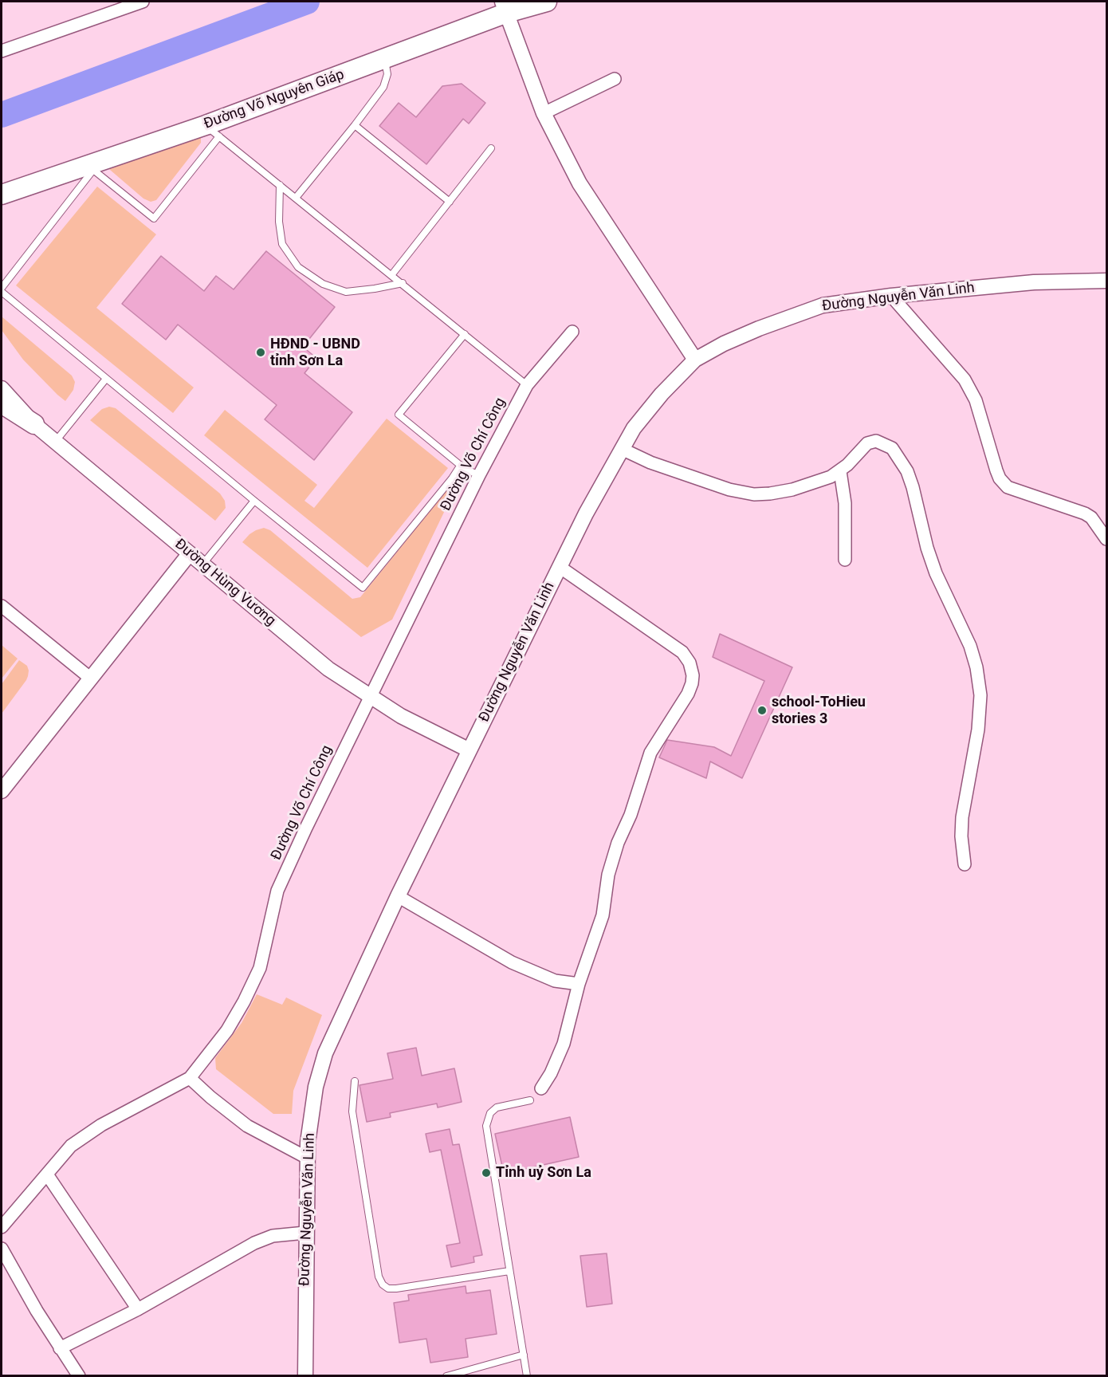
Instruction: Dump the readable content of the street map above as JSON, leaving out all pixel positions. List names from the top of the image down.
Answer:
{
  "streets": {
    "main road": ["Đường Võ Nguyên Giáp"],
    "street": ["Đường Nguyễn Văn Linh", "Đường Võ Chí Công", "Đường Hùng Vương"]
  },
  "crossings": [
    ["Đường Nguyễn Văn Linh", "Đường Hùng Vương"],
    ["Đường Võ Chí Công", "Đường Hùng Vương"]
  ],
  "places": ["HĐND - UBND tỉnh Sơn La", "school-ToHieu stories 3", "Tỉnh uỷ Sơn La"]
}
